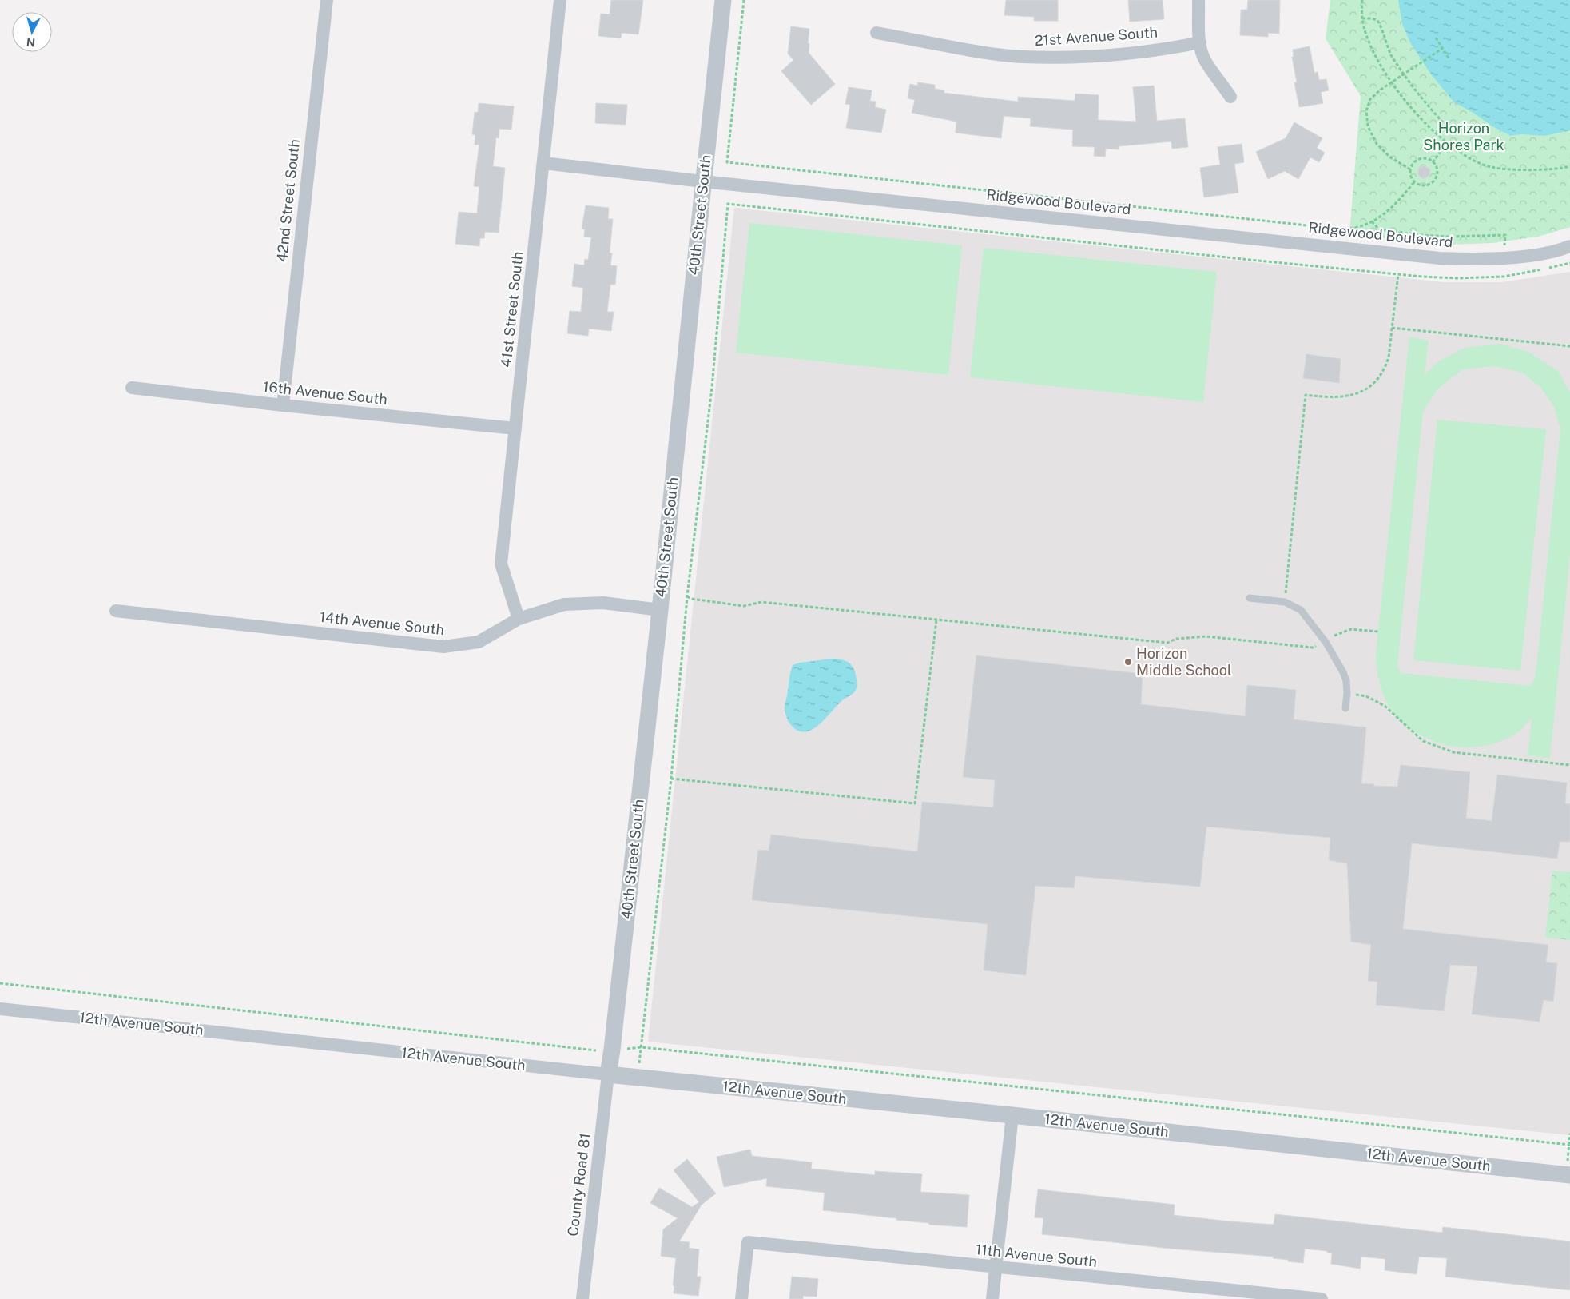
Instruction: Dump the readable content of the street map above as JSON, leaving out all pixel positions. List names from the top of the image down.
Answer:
{
  "streets": {
    "street": [
      "21st Avenue South",
      "42nd Street South",
      "Ridgewood Boulevard",
      "40th Street South",
      "41st Street South",
      "16th Avenue South",
      "14th Avenue South",
      "12th Avenue South",
      "County Road 81",
      "11th Avenue South"
    ]
  },
  "crossings": [
    ["42nd Street South", "16th Avenue South"],
    ["Ridgewood Boulevard", "40th Street South"],
    ["Ridgewood Boulevard", "41st Street South"],
    ["40th Street South", "14th Avenue South"],
    ["40th Street South", "12th Avenue South"],
    ["40th Street South", "County Road 81"],
    ["41st Street South", "16th Avenue South"],
    ["41st Street South", "14th Avenue South"],
    ["12th Avenue South", "County Road 81"]
  ],
  "parks": ["Horizon Shores Park"],
  "places": ["Horizon Middle School"],
  "north": "bottom"
}
